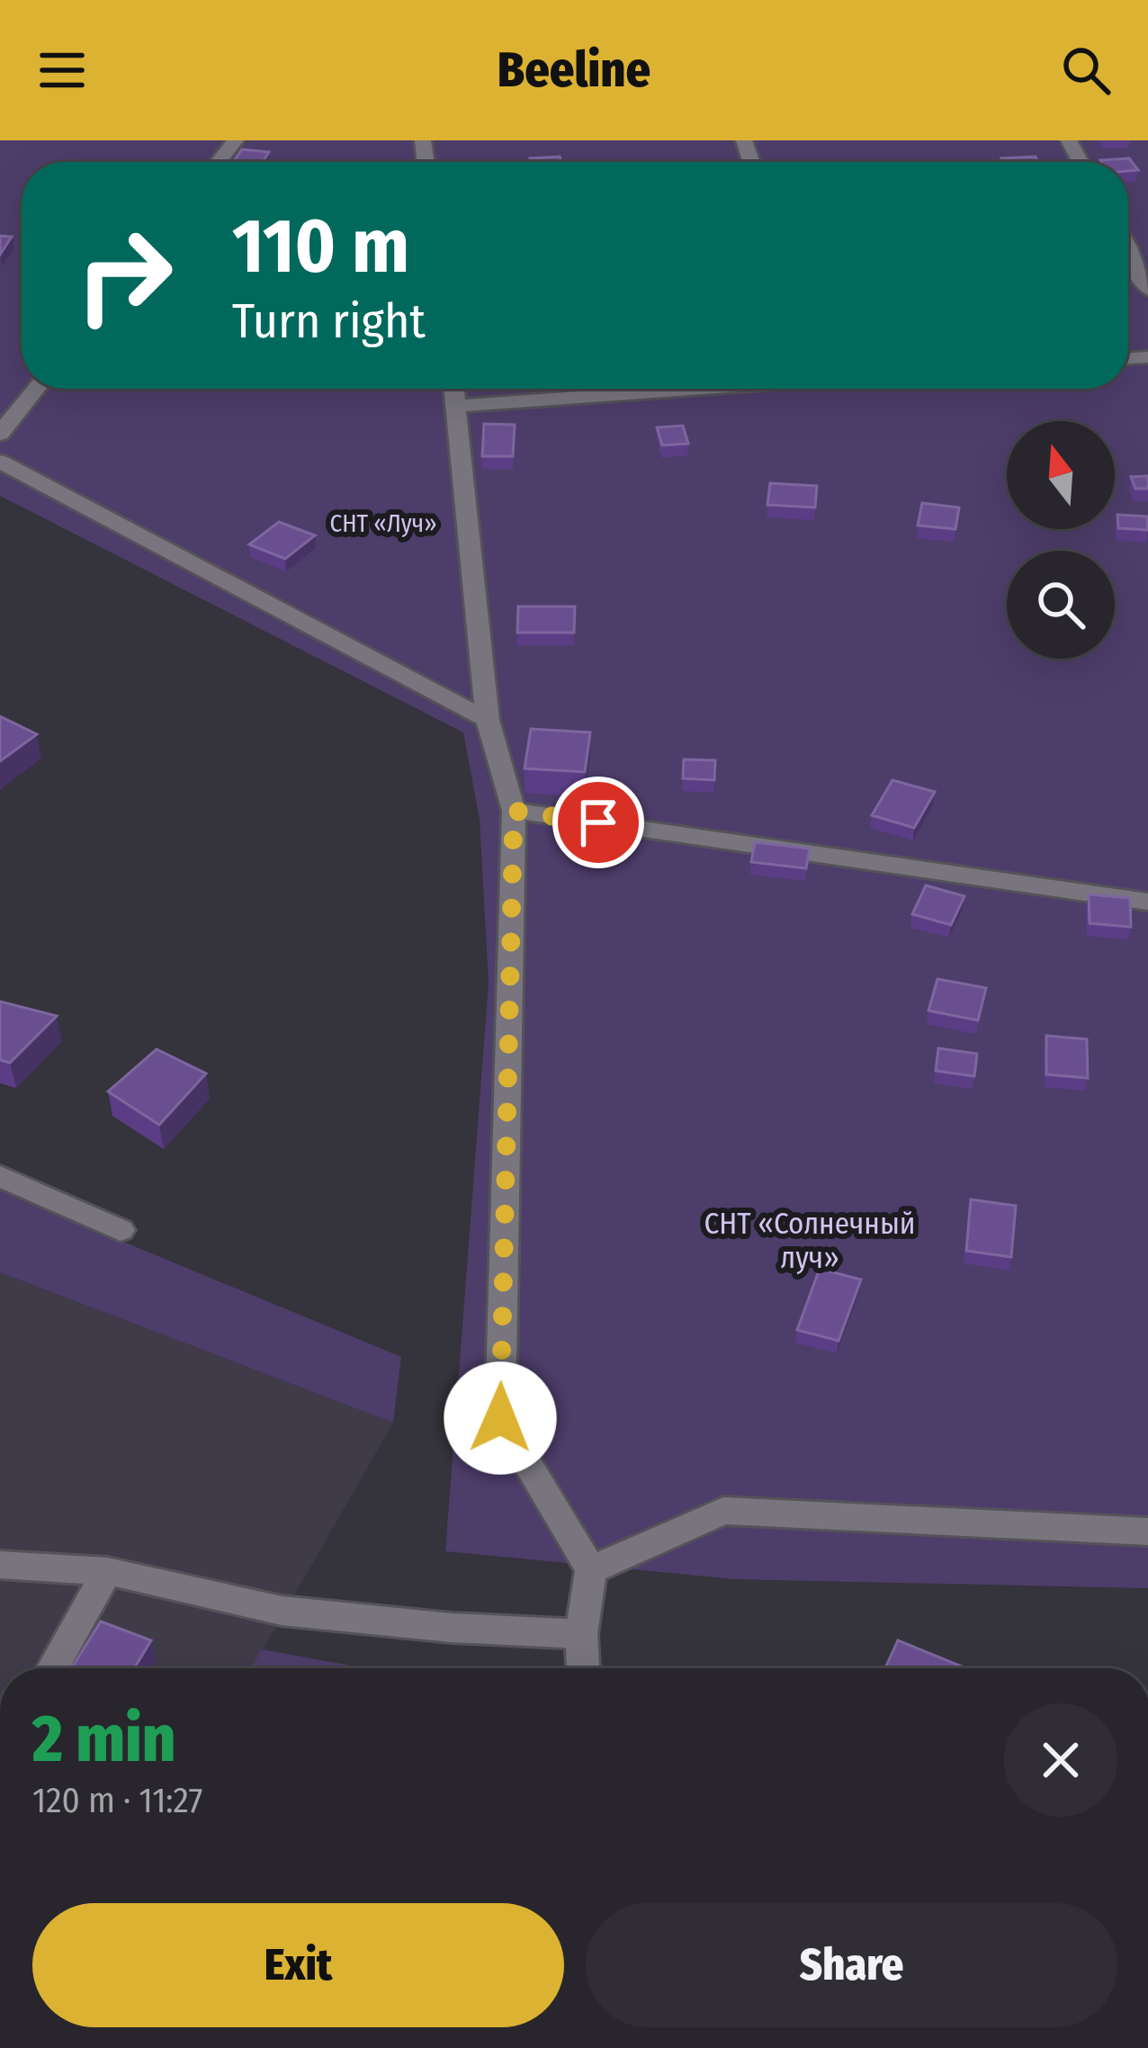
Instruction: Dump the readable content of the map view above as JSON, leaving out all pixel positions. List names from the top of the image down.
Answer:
{
  "parks": ["СНТ «Луч»", "СНТ «Солнечный луч»"],
  "north": "top",
  "page": {
    "header": "Beeline",
    "turn": ["110 m", "Turn right"],
    "heading": ["2 min", "120 m · 11:27"],
    "buttons": ["Exit", "Share"]
  }
}
